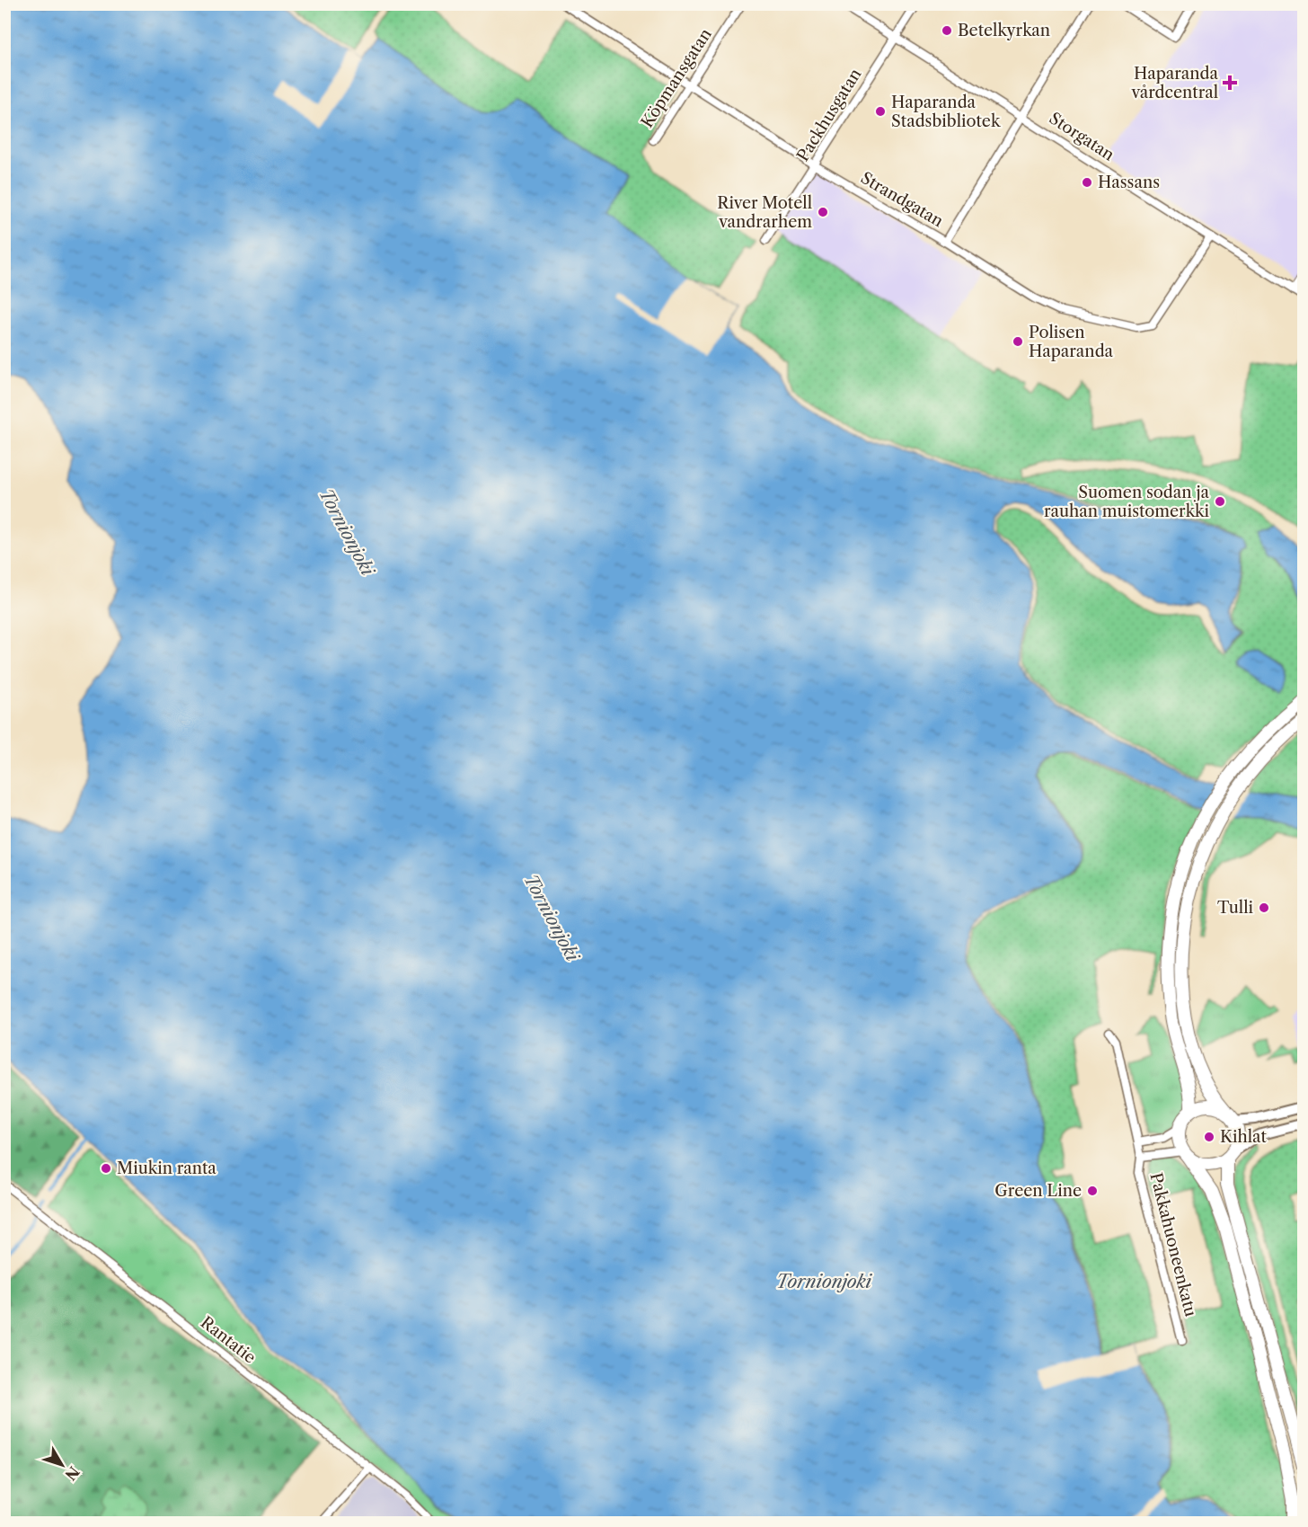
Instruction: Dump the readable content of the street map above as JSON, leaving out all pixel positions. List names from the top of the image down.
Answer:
{
  "streets": {
    "street": [
      "Köpmansgatan",
      "Packhusgatan",
      "Storgatan",
      "Strandgatan",
      "Pakkahuoneenkatu",
      "Rantatie"
    ]
  },
  "crossings": [
    ["Köpmansgatan", "Strandgatan"],
    ["Packhusgatan", "Storgatan"],
    ["Packhusgatan", "Strandgatan"],
    ["Storgatan", "Strandgatan"]
  ],
  "water": ["Tornionjoki"],
  "places": {
    "other": [
      "Betelkyrkan",
      "Haparanda Stadsbibliotek",
      "Hassans",
      "River Motell vandrarhem",
      "Polisen Haparanda",
      "Suomen sodan ja rauhan muistomerkki",
      "Tulli",
      "Kihlat",
      "Miukin ranta",
      "Green Line"
    ],
    "health": ["Haparanda vårdcentral"]
  },
  "north": "bottom right"
}
